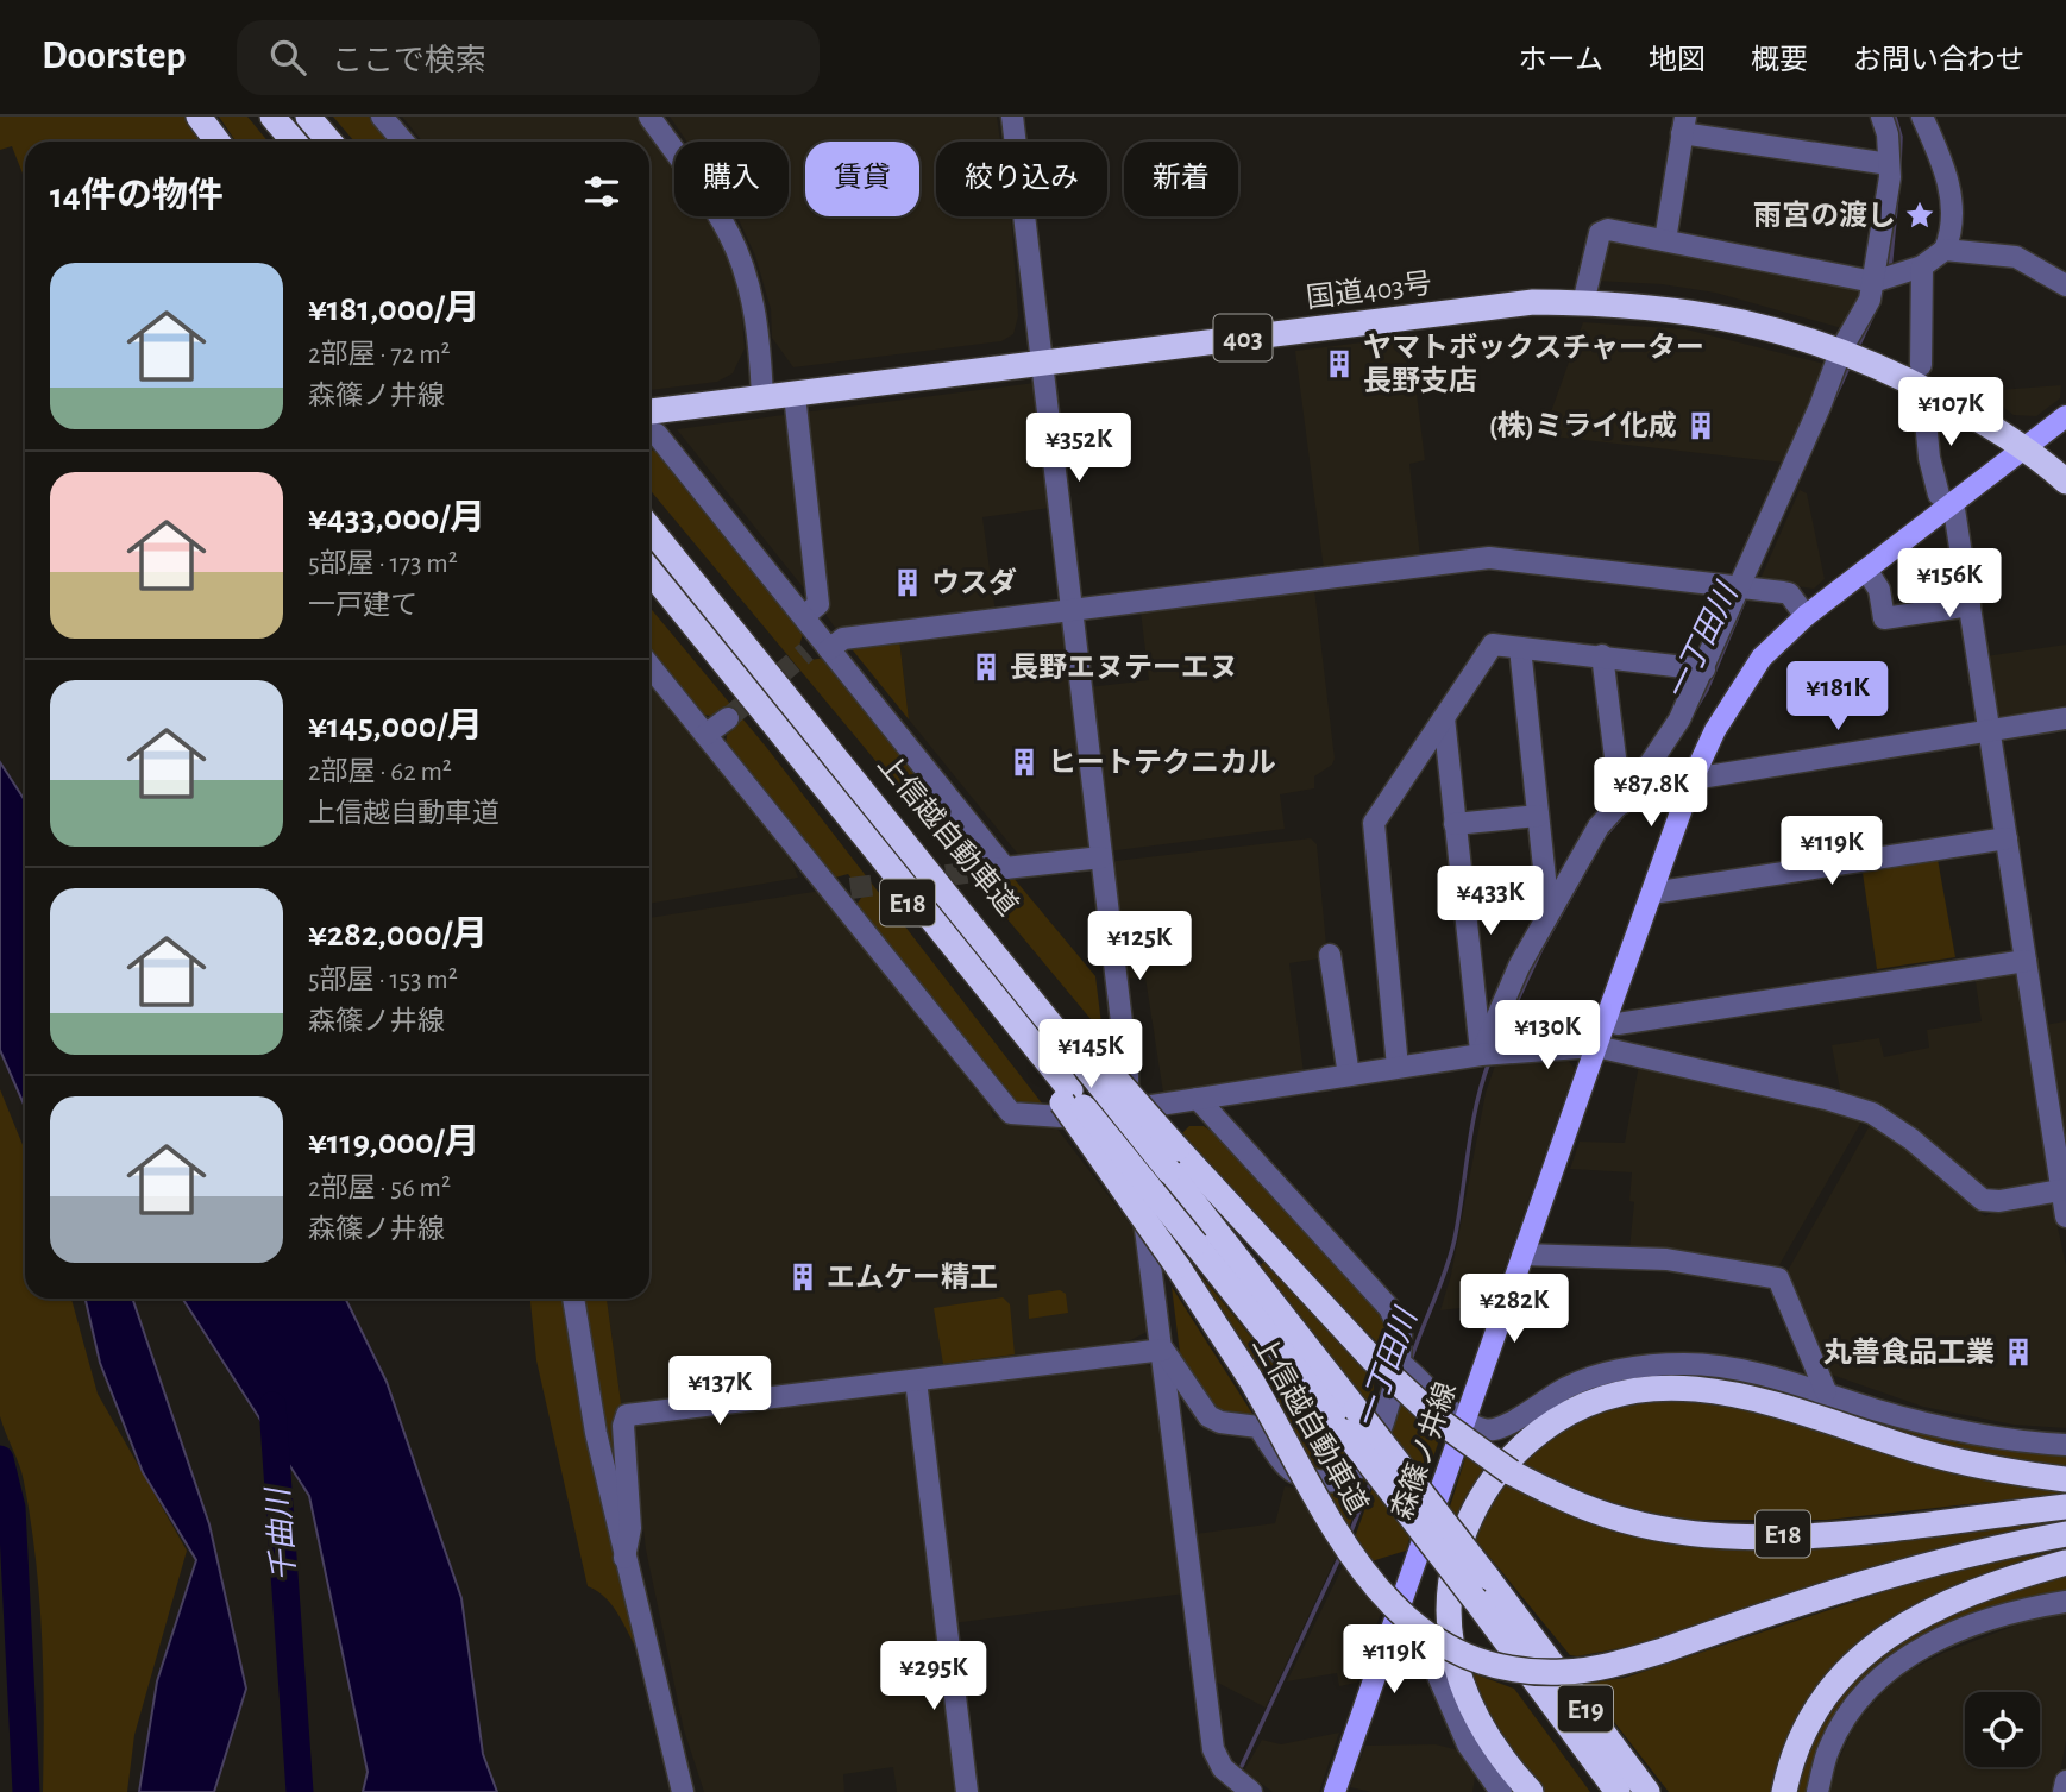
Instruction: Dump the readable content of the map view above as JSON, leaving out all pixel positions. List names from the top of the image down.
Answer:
{
  "streets": {
    "highway": [
      "国道403号",
      "403",
      "上信越自動車道",
      "E18",
      "E19"
    ],
    "main road": ["森篠ノ井線"]
  },
  "crossings": [
    ["国道403号", "森篠ノ井線"],
    ["上信越自動車道", "E19"]
  ],
  "water": ["一丁田川", "千曲川"],
  "places": {
    "place": ["雨宮の渡し"],
    "building": [
      "ヤマトボックスチャーター 長野支店",
      "(株)ミライ化成",
      "ウスダ",
      "長野エヌテーエヌ",
      "ヒートテクニカル",
      "エムケー精工",
      "丸善食品工業"
    ]
  },
  "page": {
    "header": "Doorstep",
    "search": "ここで検索",
    "nav": [
      "ホーム",
      "地図",
      "概要",
      "お問い合わせ"
    ],
    "chip": [
      "購入",
      "賃貸",
      "絞り込み",
      "新着"
    ],
    "heading": "14件の物件",
    "list": [
      {
        "name": "¥181,000/月",
        "note": "2部屋 · 72 m² · 森篠ノ井線"
      },
      {
        "name": "¥433,000/月",
        "note": "5部屋 · 173 m² · 一戸建て"
      },
      {
        "name": "¥145,000/月",
        "note": "2部屋 · 62 m² · 上信越自動車道"
      },
      {
        "name": "¥282,000/月",
        "note": "5部屋 · 153 m² · 森篠ノ井線"
      },
      {
        "name": "¥119,000/月",
        "note": "2部屋 · 56 m² · 森篠ノ井線"
      }
    ],
    "price": [
      "¥107K",
      "¥352K",
      "¥156K",
      "¥181K",
      "¥87.8K",
      "¥119K",
      "¥433K",
      "¥125K",
      "¥130K",
      "¥145K",
      "¥282K",
      "¥137K",
      "¥119K",
      "¥295K"
    ]
  }
}
